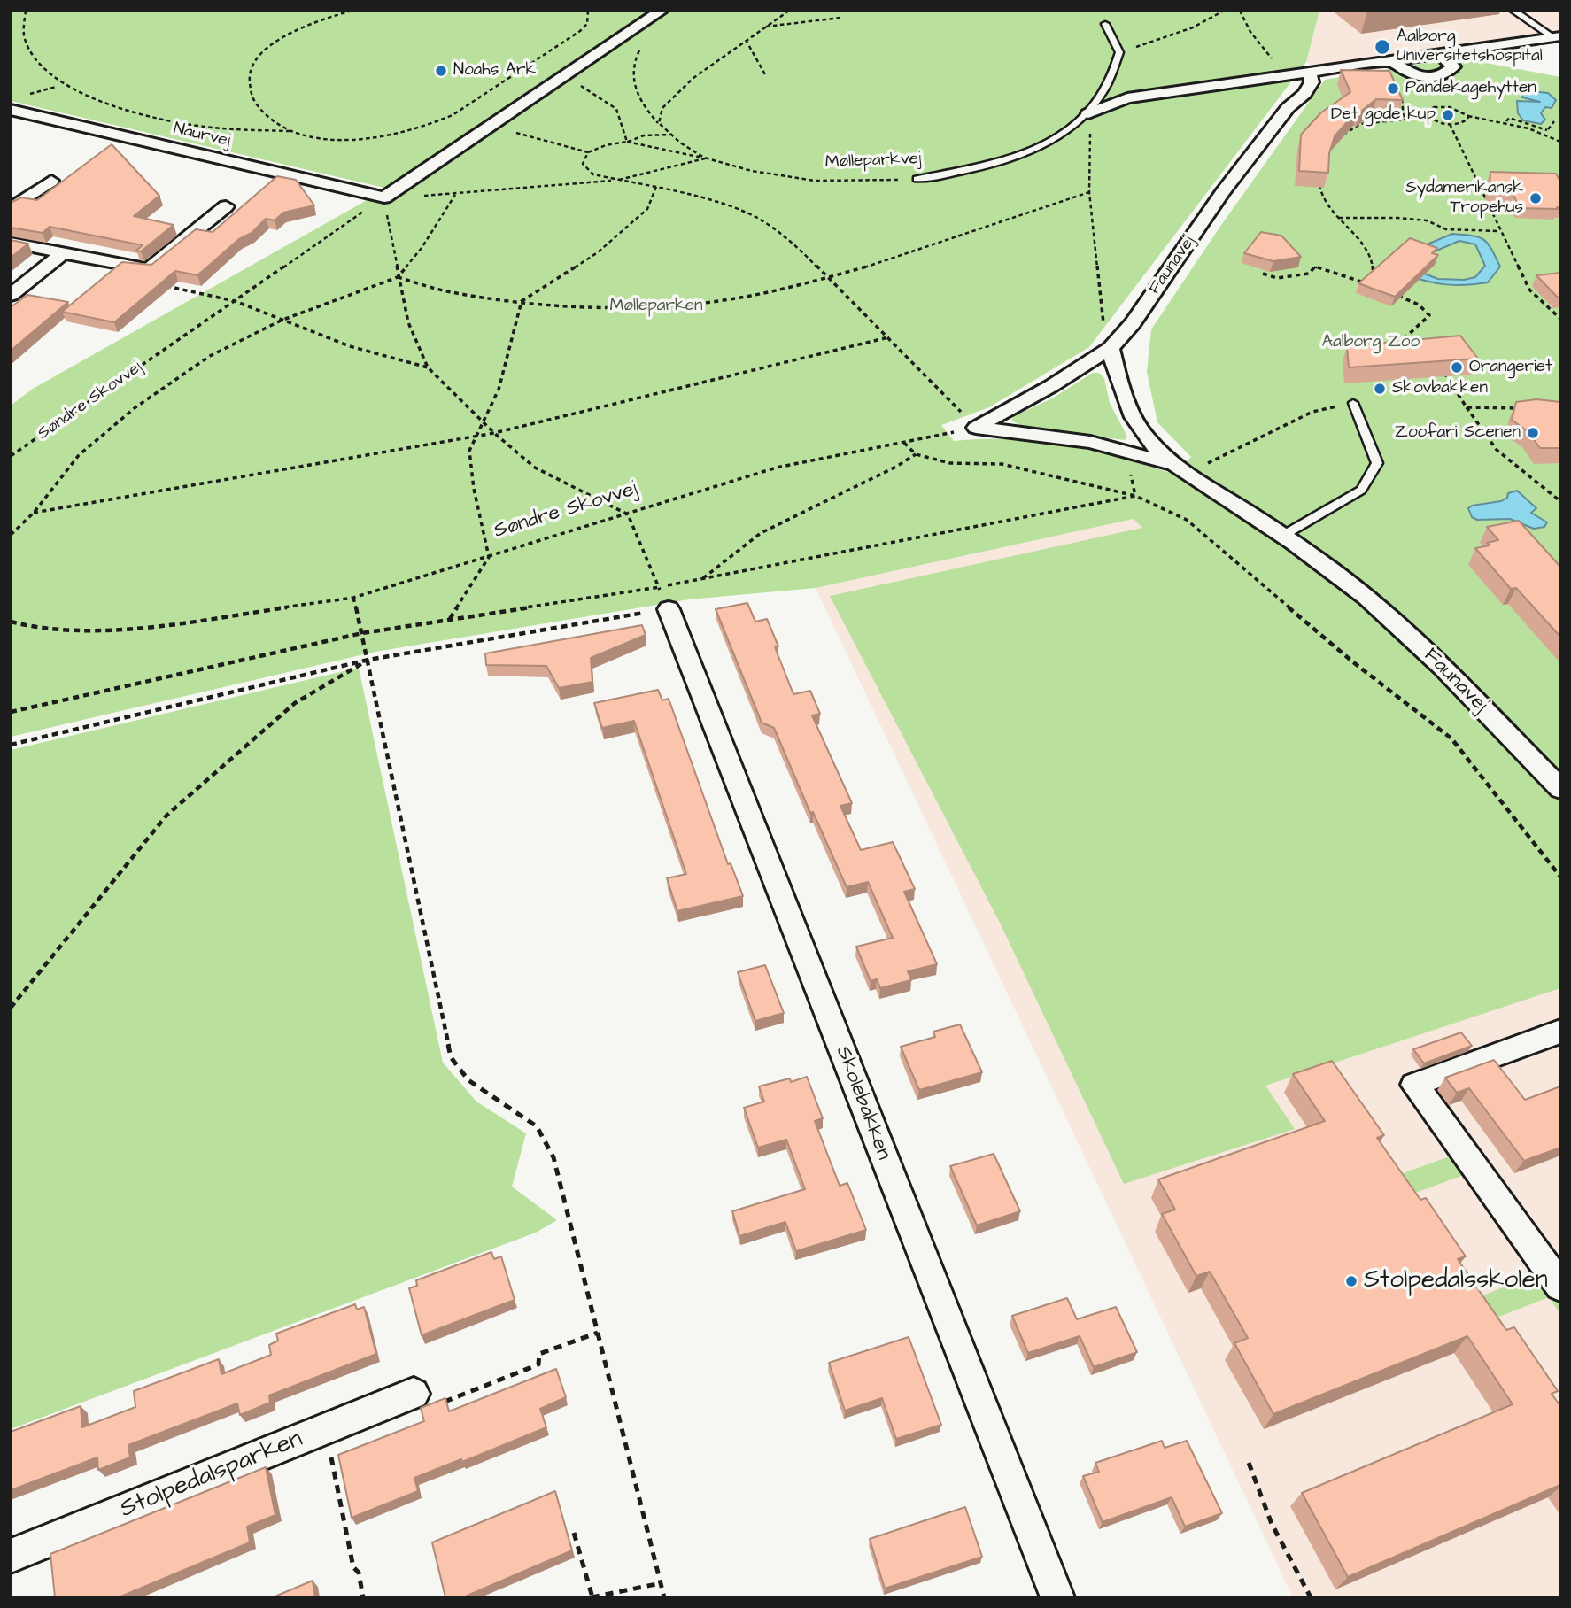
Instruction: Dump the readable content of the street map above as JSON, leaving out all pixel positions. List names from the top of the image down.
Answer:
{
  "streets": {
    "street": [
      "Naurvej",
      "Mølleparkvej",
      "Faunavej",
      "Skolebakken",
      "Stolpedalsparken"
    ],
    "path": ["Søndre Skovvej"]
  },
  "crossings": [
    ["Naurvej", "Søndre Skovvej"],
    ["Mølleparkvej", "Faunavej"],
    ["Faunavej", "Søndre Skovvej"]
  ],
  "parks": ["Mølleparken", "Aalborg Zoo"],
  "places": [
    "Aalborg Universitetshospital",
    "Noahs Ark",
    "Pandekagehytten",
    "Det gode kup",
    "Sydamerikansk Tropehus",
    "Orangeriet",
    "Skovbakken",
    "Zoofari Scenen",
    "Stolpedalsskolen"
  ]
}
